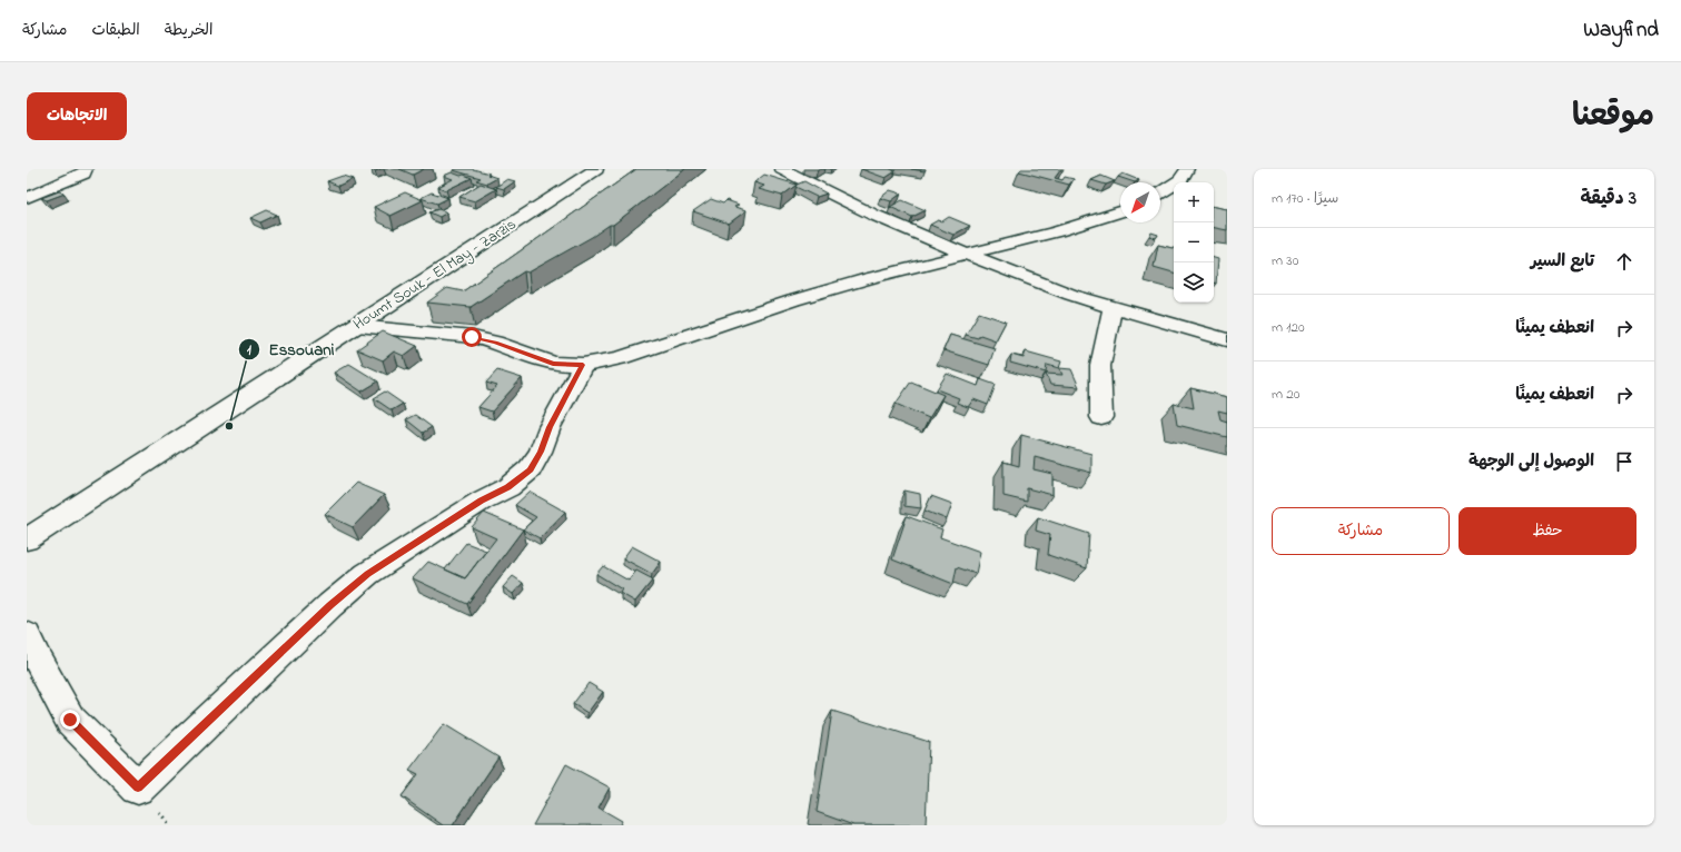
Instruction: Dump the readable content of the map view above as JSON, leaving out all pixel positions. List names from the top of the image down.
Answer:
{
  "streets": {
    "street": ["Houmt Souk - El May - Zarzis"]
  },
  "places": ["Essouani"],
  "north": "bottom left",
  "page": {
    "header": "Wayfind",
    "nav": ["الخريطة", "الطبقات", "مشاركة"],
    "title": "موقعنا",
    "buttons": [
      "الاتجاهات",
      ["حفظ", "مشاركة"]
    ],
    "heading": ["3 دقيقة", "سيرًا · 170 m"],
    "map_buttons": ["+", "−"],
    "list": [
      ["تابع السير", "30 m"],
      ["انعطف يمينًا", "120 m"],
      ["انعطف يمينًا", "20 m"],
      "الوصول إلى الوجهة"
    ]
  }
}
